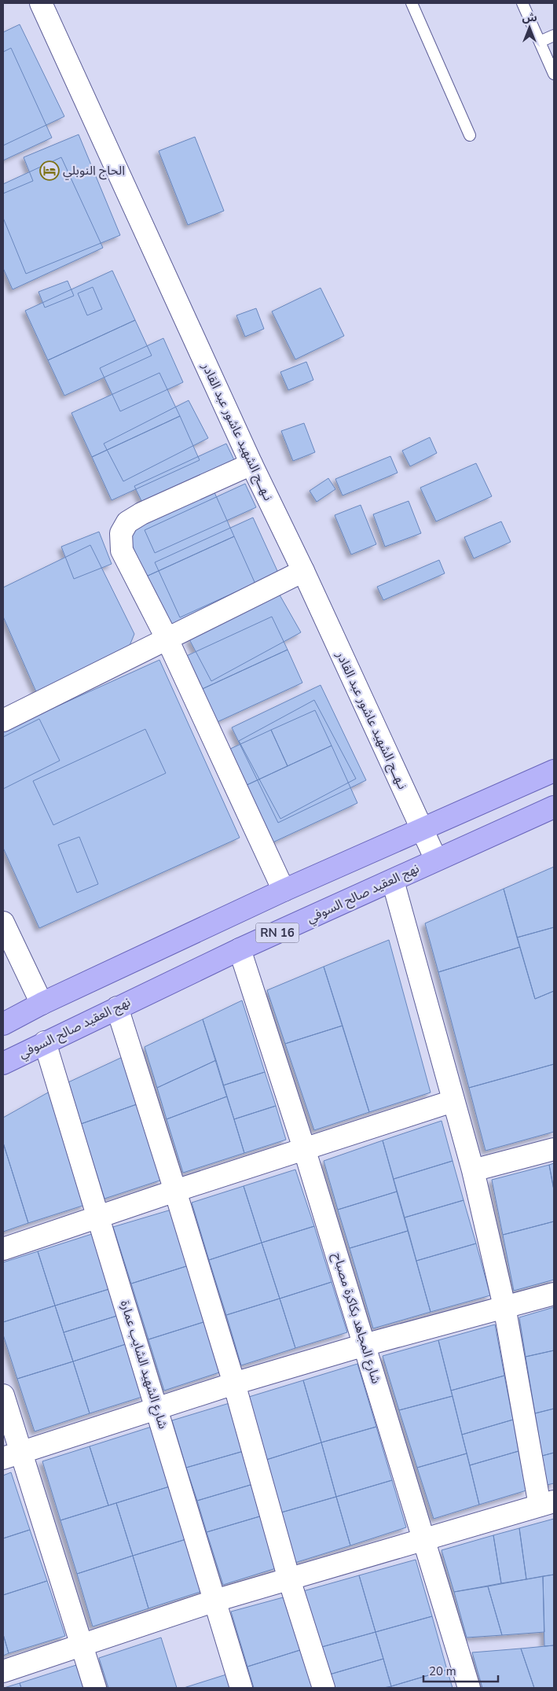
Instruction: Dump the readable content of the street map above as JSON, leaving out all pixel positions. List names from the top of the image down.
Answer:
{
  "streets": {
    "main road": ["نهج العقيد صالح السوفي", "RN 16"],
    "street": ["نـهــج الشهيد عاشور عبد القادر", "شارع المجاهد بكاكرة مصباح", "شارع الشهيد الشايب عمارة"]
  },
  "crossings": [
    ["نـهــج الشهيد عاشور عبد القادر", "نهج العقيد صالح السوفي"],
    ["نـهــج الشهيد عاشور عبد القادر", "RN 16"],
    ["نهج العقيد صالح السوفي", "شارع المجاهد بكاكرة مصباح"],
    ["نهج العقيد صالح السوفي", "شارع الشهيد الشايب عمارة"]
  ],
  "places": {
    "hotel": ["الحاج النوبلي"]
  },
  "scale_bar": "20 m",
  "north": "top"
}
